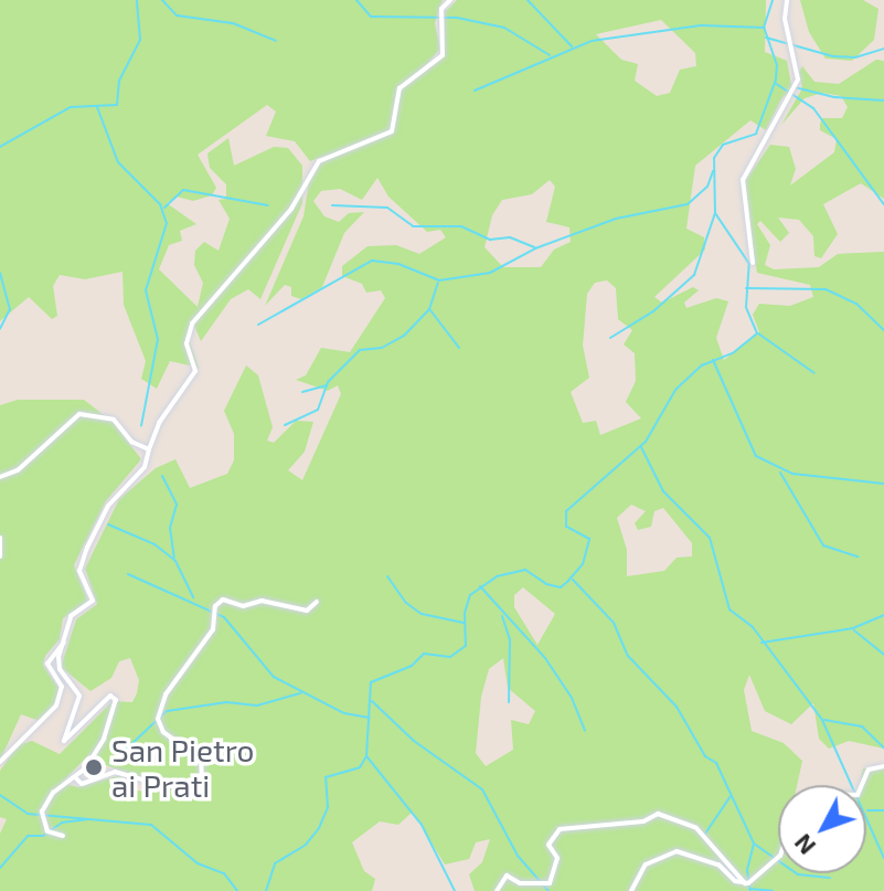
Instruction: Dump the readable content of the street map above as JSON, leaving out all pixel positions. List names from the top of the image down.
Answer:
{
  "places": ["San Pietro ai Prati"],
  "north": "bottom left"
}
